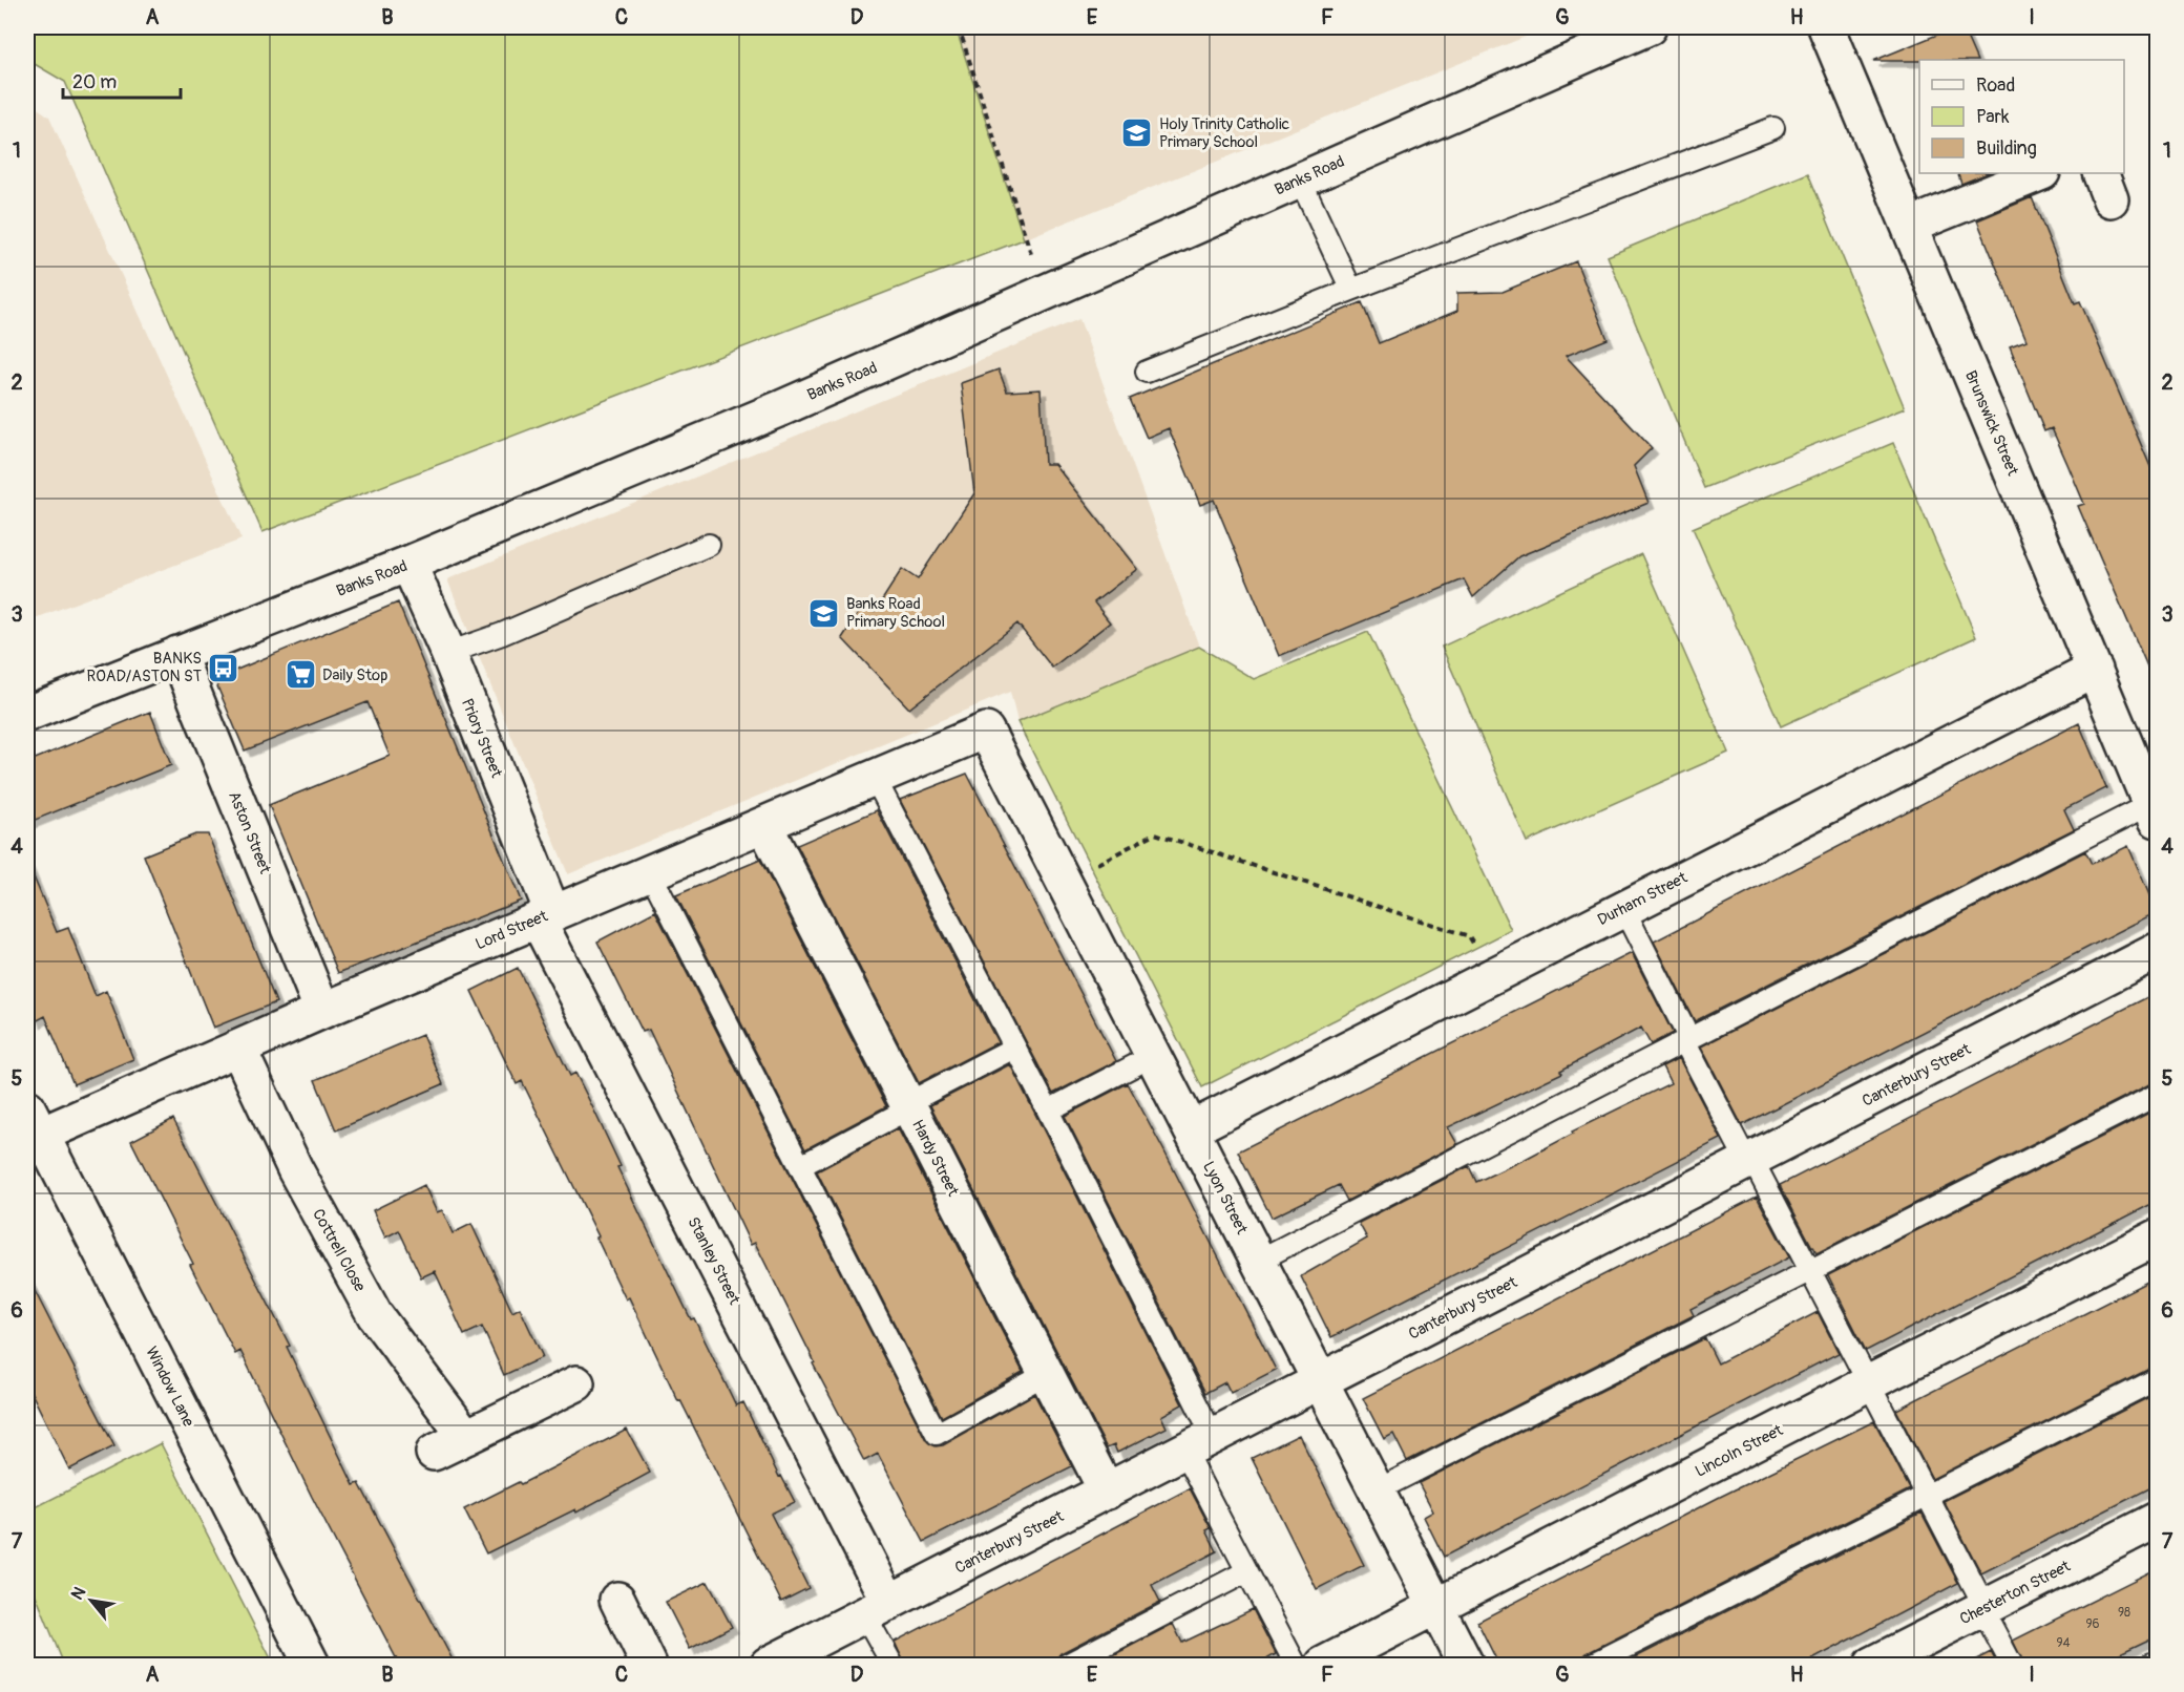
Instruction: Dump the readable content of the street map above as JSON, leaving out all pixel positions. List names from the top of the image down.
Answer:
{
  "streets": {
    "street": [
      "Banks Road",
      "Brunswick Street",
      "Priory Street",
      "Aston Street",
      "Durham Street",
      "Lord Street",
      "Canterbury Street",
      "Hardy Street",
      "Lyon Street",
      "Cottrell Close",
      "Stanley Street",
      "Window Lane",
      "Lincoln Street",
      "Chesterton Street"
    ]
  },
  "crossings": [
    ["Banks Road", "Priory Street"],
    ["Banks Road", "Aston Street"],
    ["Brunswick Street", "Durham Street"],
    ["Priory Street", "Lord Street"],
    ["Priory Street", "Stanley Street"],
    ["Aston Street", "Lord Street"],
    ["Durham Street", "Lyon Street"],
    ["Lord Street", "Hardy Street"],
    ["Lord Street", "Lyon Street"],
    ["Lord Street", "Cottrell Close"],
    ["Lord Street", "Stanley Street"],
    ["Lord Street", "Window Lane"],
    ["Canterbury Street", "Hardy Street"],
    ["Canterbury Street", "Lyon Street"],
    ["Canterbury Street", "Stanley Street"],
    ["Lyon Street", "Lincoln Street"]
  ],
  "places": {
    "school or university": ["Holy Trinity Catholic Primary School", "Banks Road Primary School"],
    "bus stop": ["BANKS ROAD/ASTON ST"],
    "supermarket": ["Daily Stop"]
  },
  "house_numbers": ["98", "96", "94"],
  "legend": ["Road", "Park", "Building"],
  "scale_bar": "20 m",
  "north": "top left",
  "grid": {
    "columns": [
      "A",
      "B",
      "C",
      "D",
      "E",
      "F",
      "G",
      "H",
      "I"
    ],
    "rows": [
      "1",
      "2",
      "3",
      "4",
      "5",
      "6",
      "7"
    ]
  }
}
